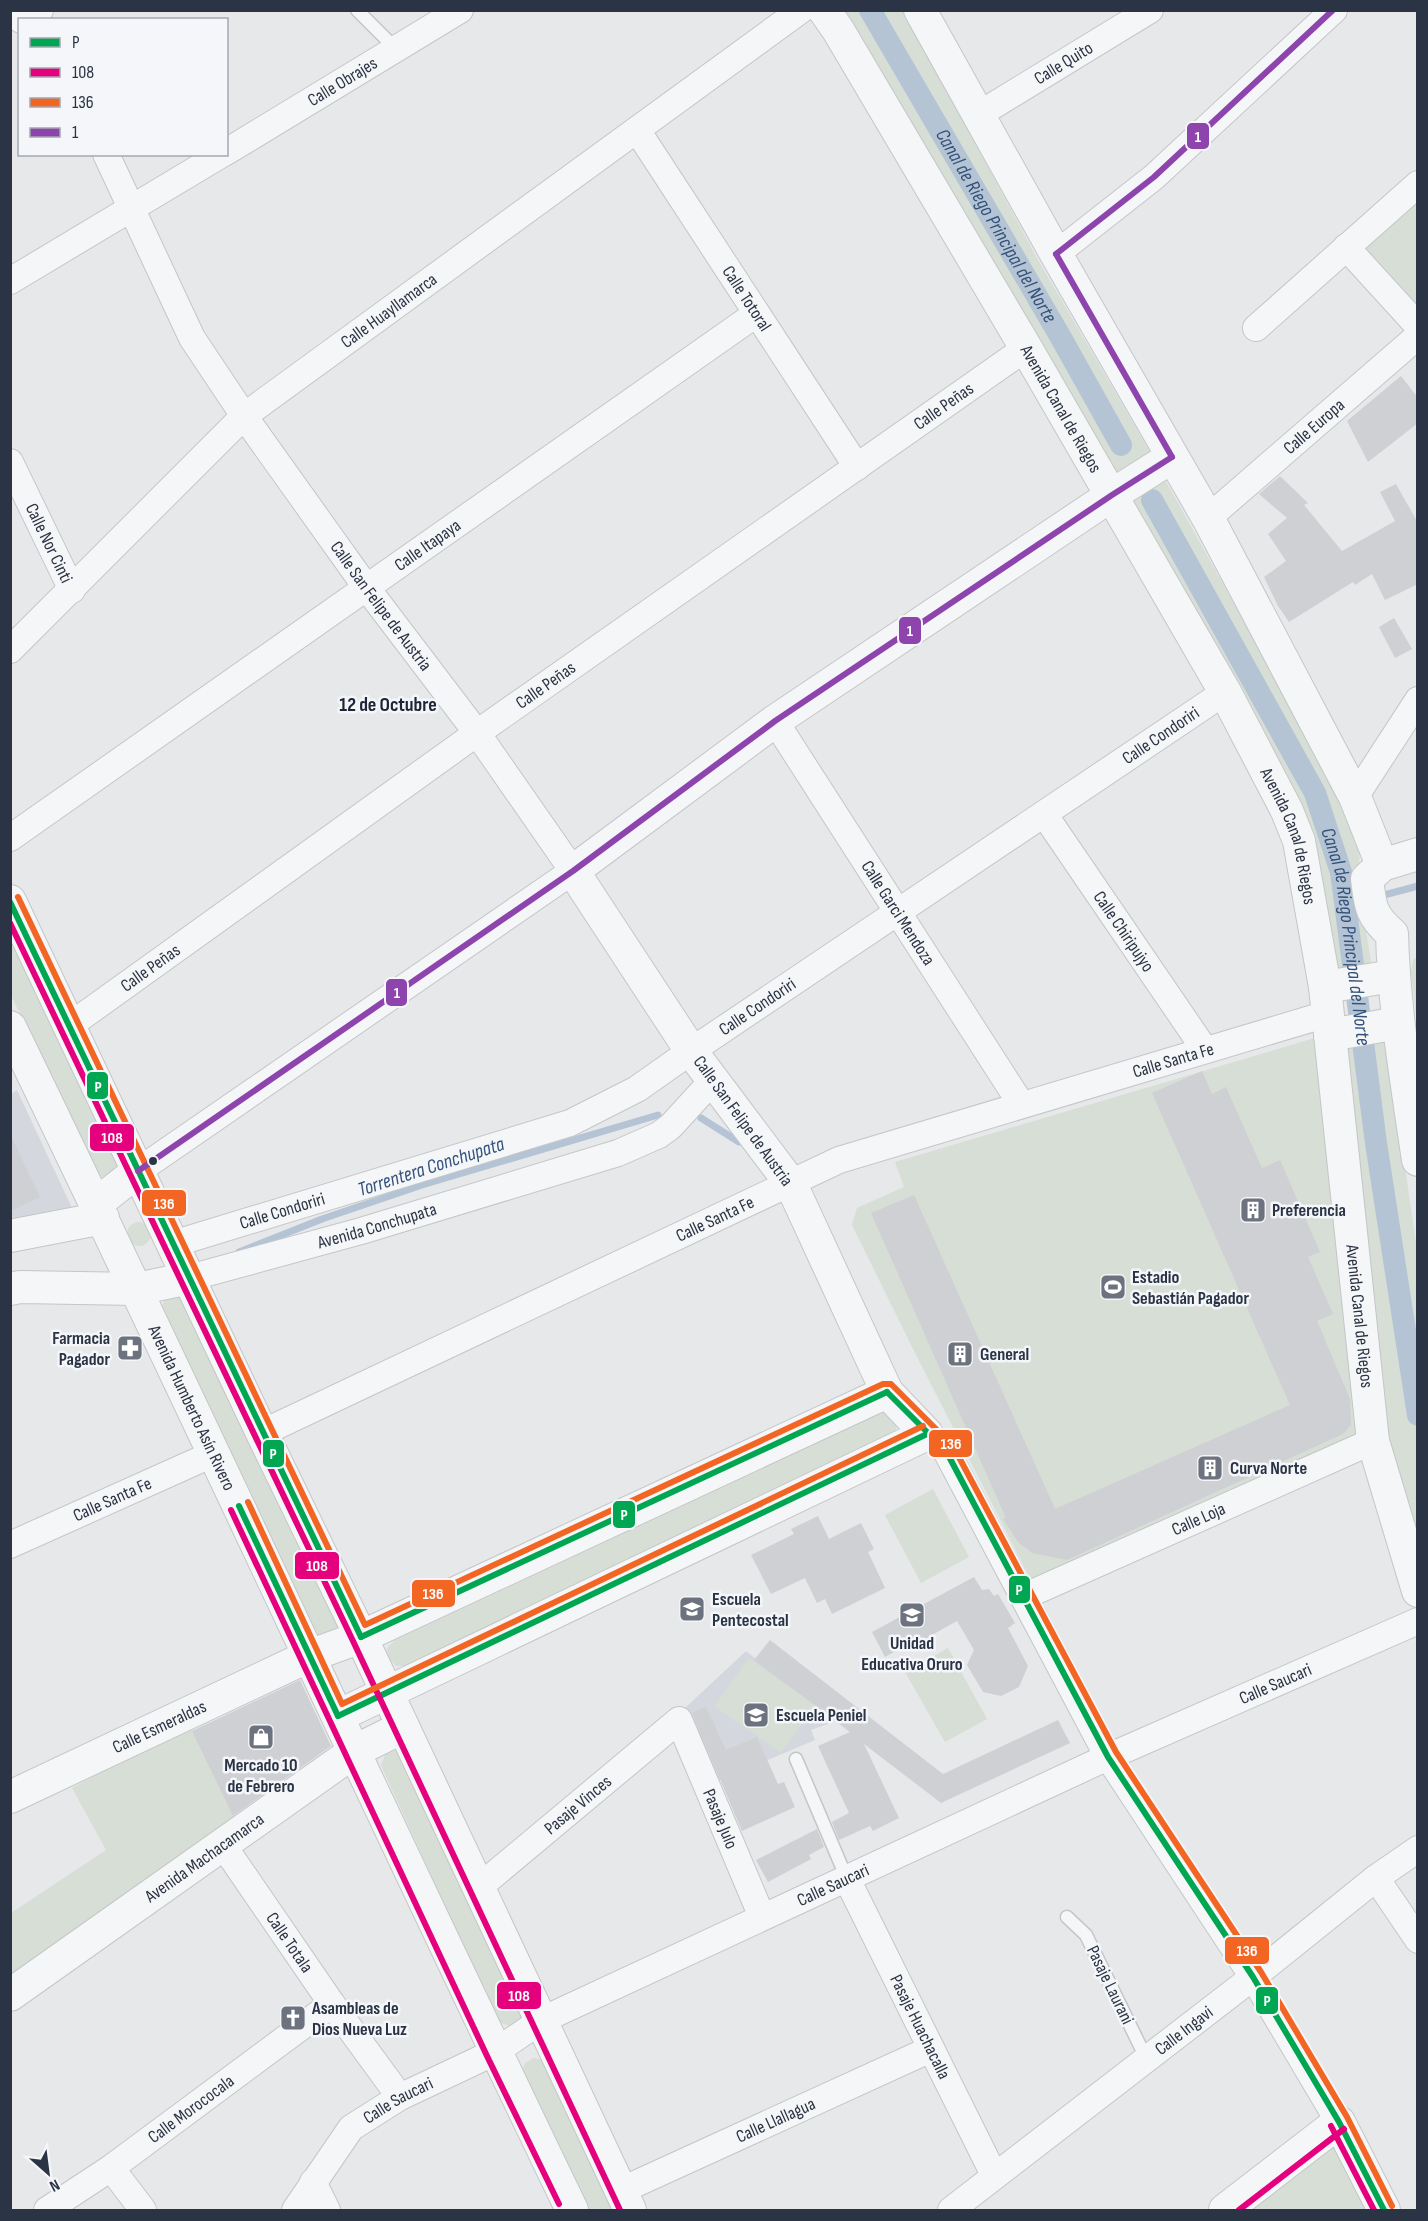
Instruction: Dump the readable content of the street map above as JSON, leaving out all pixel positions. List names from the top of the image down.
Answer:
{
  "streets": {
    "street": [
      "Calle Quito",
      "Calle Obrajes",
      "Calle Totoral",
      "Calle Huayllamarca",
      "Calle Peñas",
      "Avenida Canal de Riegos",
      "Calle Europa",
      "Calle Nor Cinti",
      "Calle Itapaya",
      "Calle San Felipe de Austria",
      "Calle Condoriri",
      "Calle Garci Mendoza",
      "Calle Chiripujyo",
      "Calle Santa Fe",
      "Avenida Conchupata",
      "Avenida Humberto Asín Rivero",
      "Calle Loja",
      "Calle Saucari",
      "Calle Esmeraldas",
      "Pasaje Vinces",
      "Pasaje Julo",
      "Avenida Machacamarca",
      "Calle Totala",
      "Pasaje Huachacalla",
      "Calle Ingavi",
      "Calle Morococala",
      "Calle Llallagua"
    ],
    "lane": ["Pasaje Laurani"]
  },
  "crossings": [
    ["Calle Totoral", "Calle Huayllamarca"],
    ["Calle Totoral", "Calle Peñas"],
    ["Calle Totoral", "Calle Itapaya"],
    ["Calle Huayllamarca", "Calle Nor Cinti"],
    ["Calle Huayllamarca", "Calle San Felipe de Austria"],
    ["Calle Peñas", "Avenida Canal de Riegos"],
    ["Calle Peñas", "Calle San Felipe de Austria"],
    ["Avenida Canal de Riegos", "Calle Condoriri"],
    ["Avenida Canal de Riegos", "Calle Santa Fe"],
    ["Avenida Canal de Riegos", "Calle Loja"],
    ["Calle Itapaya", "Calle San Felipe de Austria"],
    ["Calle San Felipe de Austria", "Calle Condoriri"],
    ["Calle San Felipe de Austria", "Calle Santa Fe"],
    ["Calle San Felipe de Austria", "Avenida Conchupata"],
    ["Calle San Felipe de Austria", "Calle Loja"],
    ["Calle San Felipe de Austria", "Calle Saucari"],
    ["Calle San Felipe de Austria", "Calle Ingavi"],
    ["Calle Condoriri", "Calle Garci Mendoza"],
    ["Calle Condoriri", "Calle Chiripujyo"],
    ["Calle Garci Mendoza", "Calle Santa Fe"],
    ["Calle Chiripujyo", "Calle Santa Fe"],
    ["Calle Santa Fe", "Avenida Humberto Asín Rivero"],
    ["Avenida Conchupata", "Avenida Humberto Asín Rivero"],
    ["Avenida Humberto Asín Rivero", "Calle Saucari"],
    ["Avenida Humberto Asín Rivero", "Calle Esmeraldas"],
    ["Avenida Humberto Asín Rivero", "Avenida Machacamarca"],
    ["Calle Saucari", "Pasaje Julo"],
    ["Calle Saucari", "Calle Totala"],
    ["Calle Saucari", "Pasaje Huachacalla"],
    ["Pasaje Vinces", "Pasaje Julo"],
    ["Avenida Machacamarca", "Calle Totala"],
    ["Calle Totala", "Calle Morococala"],
    ["Pasaje Laurani", "Calle Ingavi"],
    ["Pasaje Huachacalla", "Calle Ingavi"],
    ["Pasaje Huachacalla", "Calle Llallagua"]
  ],
  "districts": ["12 de Octubre"],
  "water": ["Canal de Riego Principal del Norte", "Torrentera Conchupata"],
  "places": {
    "building": ["Preferencia", "General", "Curva Norte"],
    "sports": ["Estadio Sebastián Pagador"],
    "pharmacy": ["Farmacia Pagador"],
    "school or university": ["Escuela Pentecostal", "Unidad Educativa Oruro", "Escuela Peniel"],
    "shop": ["Mercado 10 de Febrero"],
    "church": ["Asambleas de Dios Nueva Luz"]
  },
  "lines": [
    "transit line 1",
    "transit line 136",
    "transit line P",
    "transit line 108"
  ],
  "legend": [
    "P",
    "108",
    "136",
    "1"
  ],
  "north": "bottom right"
}
